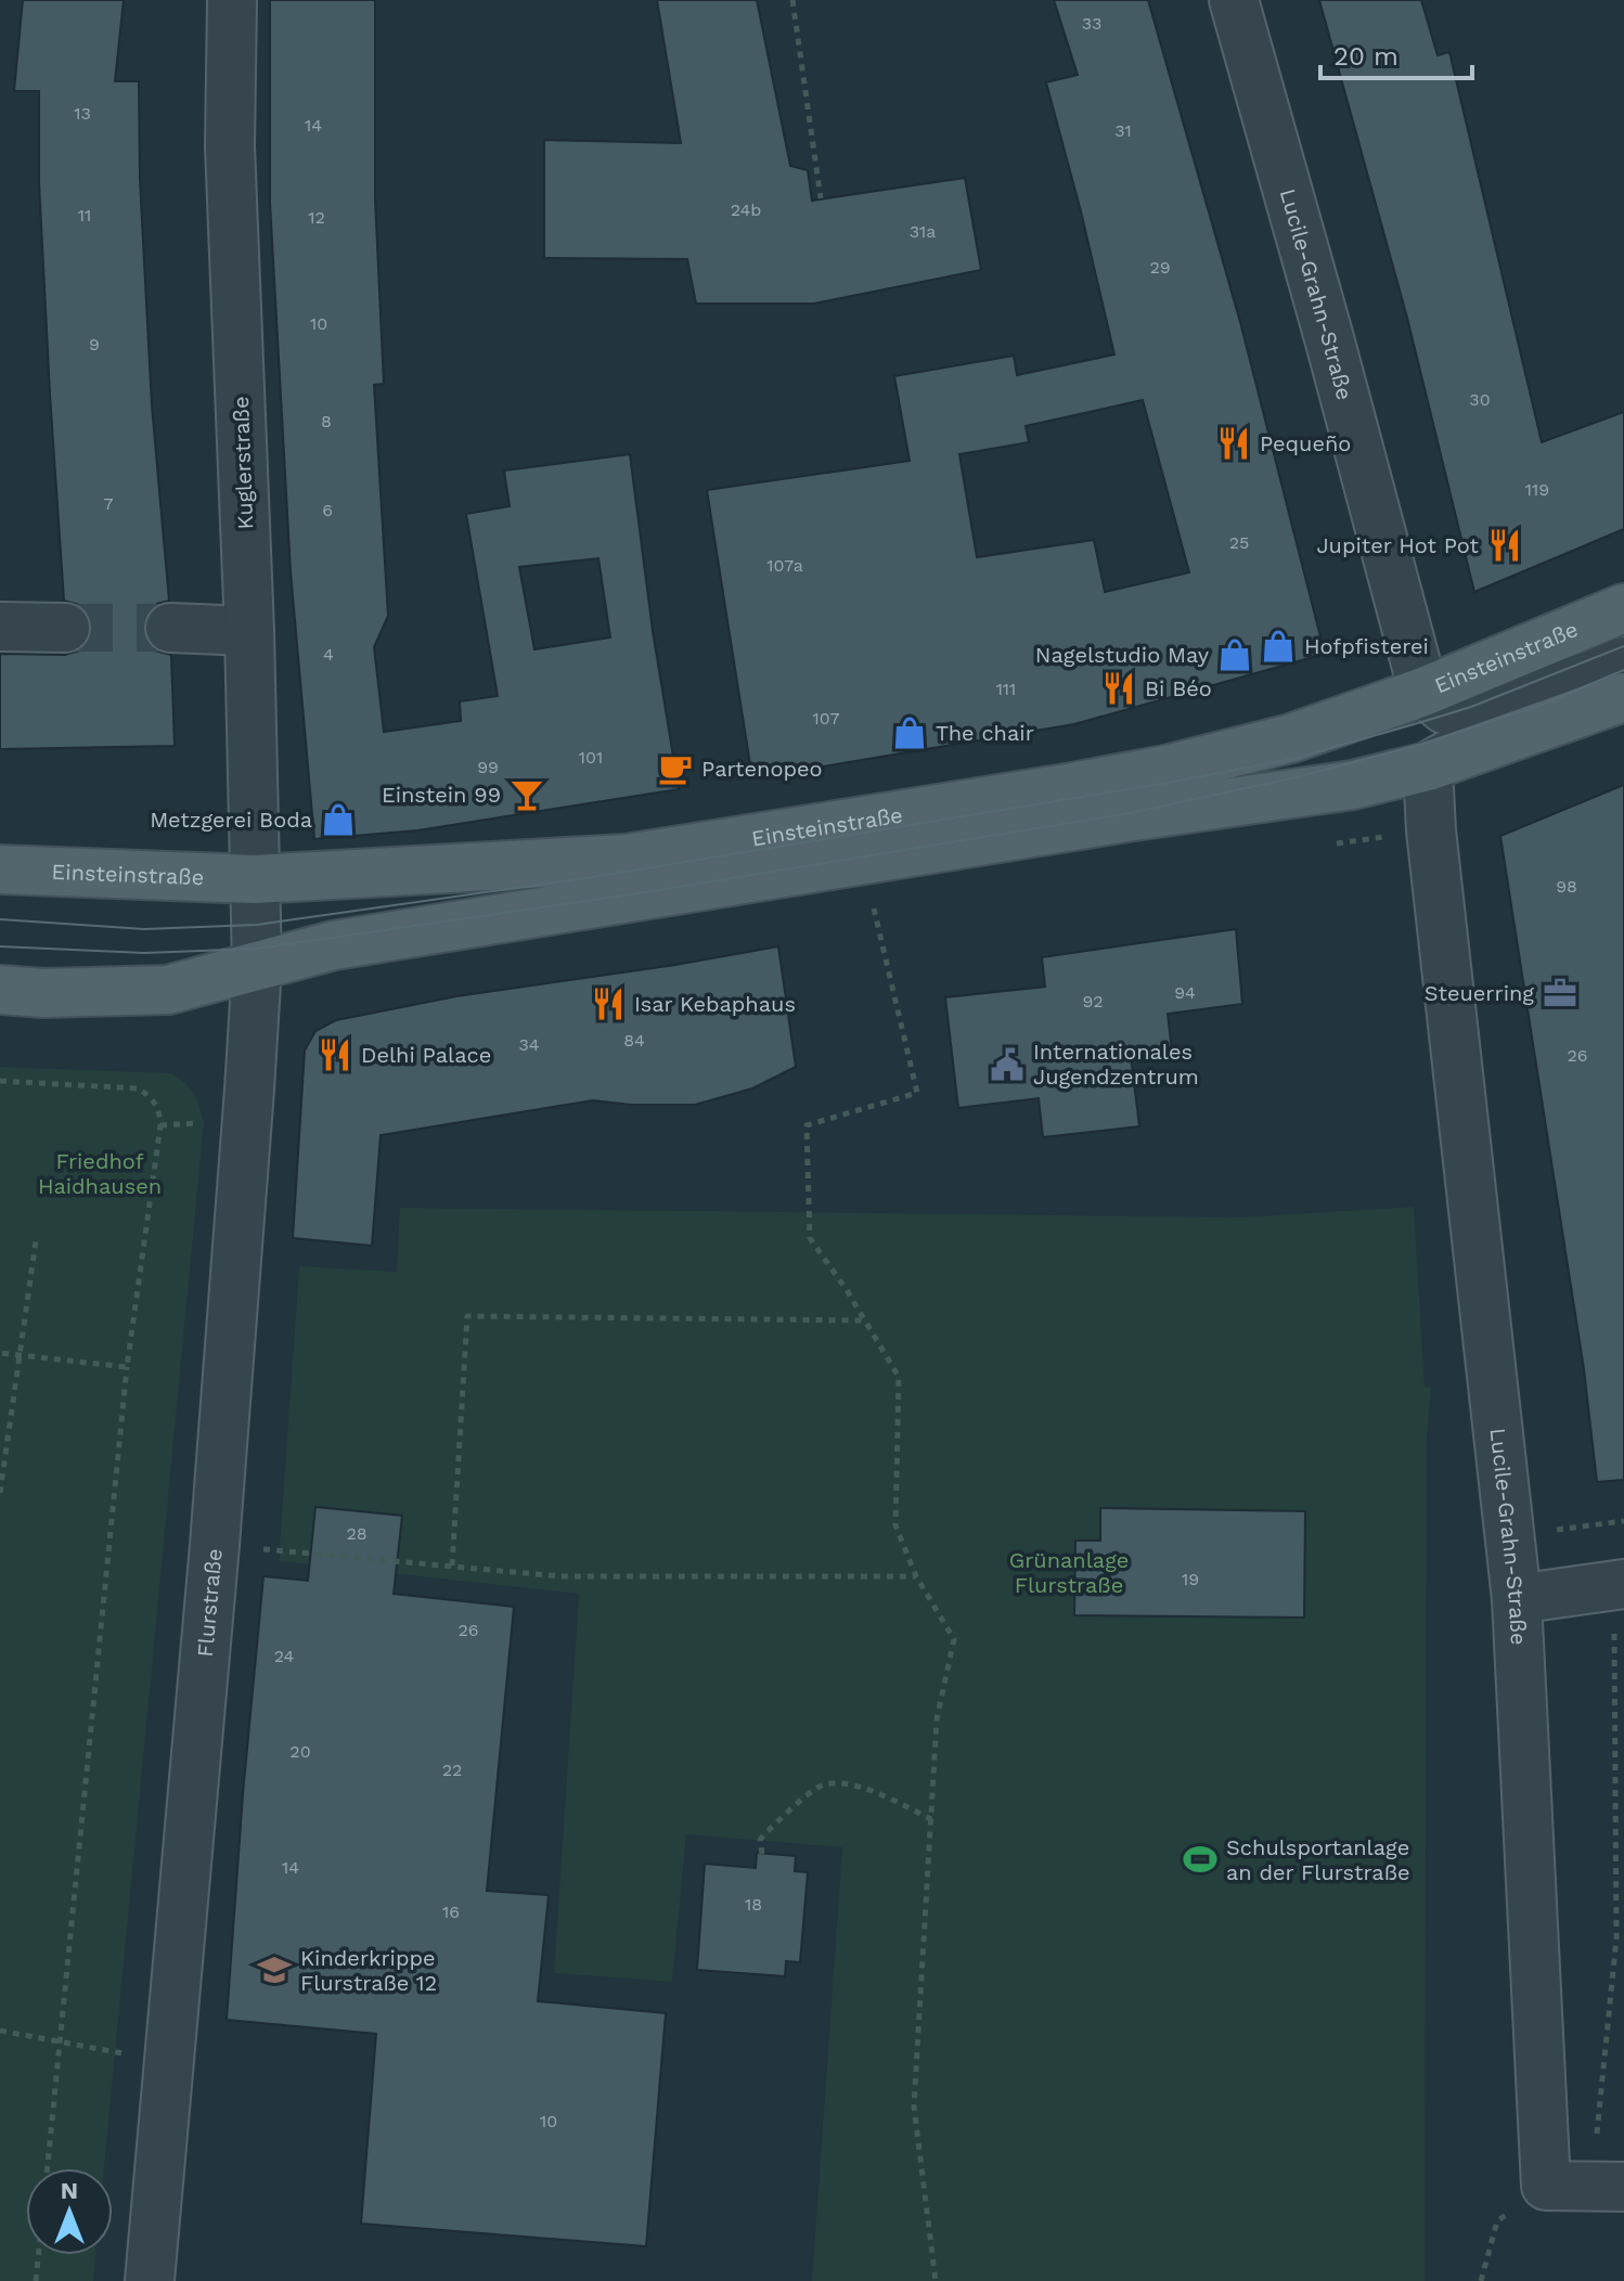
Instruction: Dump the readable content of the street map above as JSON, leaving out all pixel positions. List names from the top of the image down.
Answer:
{
  "streets": {
    "main road": ["Einsteinstraße"],
    "street": ["Lucile-Grahn-Straße", "Kuglerstraße", "Flurstraße"]
  },
  "crossings": [
    ["Lucile-Grahn-Straße", "Einsteinstraße"],
    ["Kuglerstraße", "Einsteinstraße"],
    ["Kuglerstraße", "Flurstraße"],
    ["Einsteinstraße", "Flurstraße"]
  ],
  "parks": ["Friedhof Haidhausen", "Grünanlage Flurstraße"],
  "places": {
    "restaurant": [
      "Pequeño",
      "Jupiter Hot Pot",
      "Bi Béo",
      "Isar Kebaphaus",
      "Delhi Palace"
    ],
    "shop": [
      "Hofpfisterei",
      "Nagelstudio May",
      "The chair",
      "Metzgerei Boda"
    ],
    "cafe": ["Partenopeo"],
    "bar": ["Einstein 99"],
    "office": ["Steuerring"],
    "public building": ["Internationales Jugendzentrum"],
    "sports": ["Schulsportanlage an der Flurstraße"],
    "school or university": ["Kinderkrippe Flurstraße 12"]
  },
  "house_numbers": [
    "33",
    "13",
    "14",
    "31",
    "24b",
    "11",
    "12",
    "31a",
    "29",
    "10",
    "9",
    "30",
    "8",
    "119",
    "7",
    "6",
    "25",
    "107a",
    "4",
    "111",
    "107",
    "101",
    "99",
    "98",
    "94",
    "92",
    "84",
    "34",
    "26",
    "28",
    "19",
    "26",
    "24",
    "20",
    "22",
    "14",
    "18",
    "16",
    "10"
  ],
  "scale_bar": "20 m",
  "north": "top"
}
